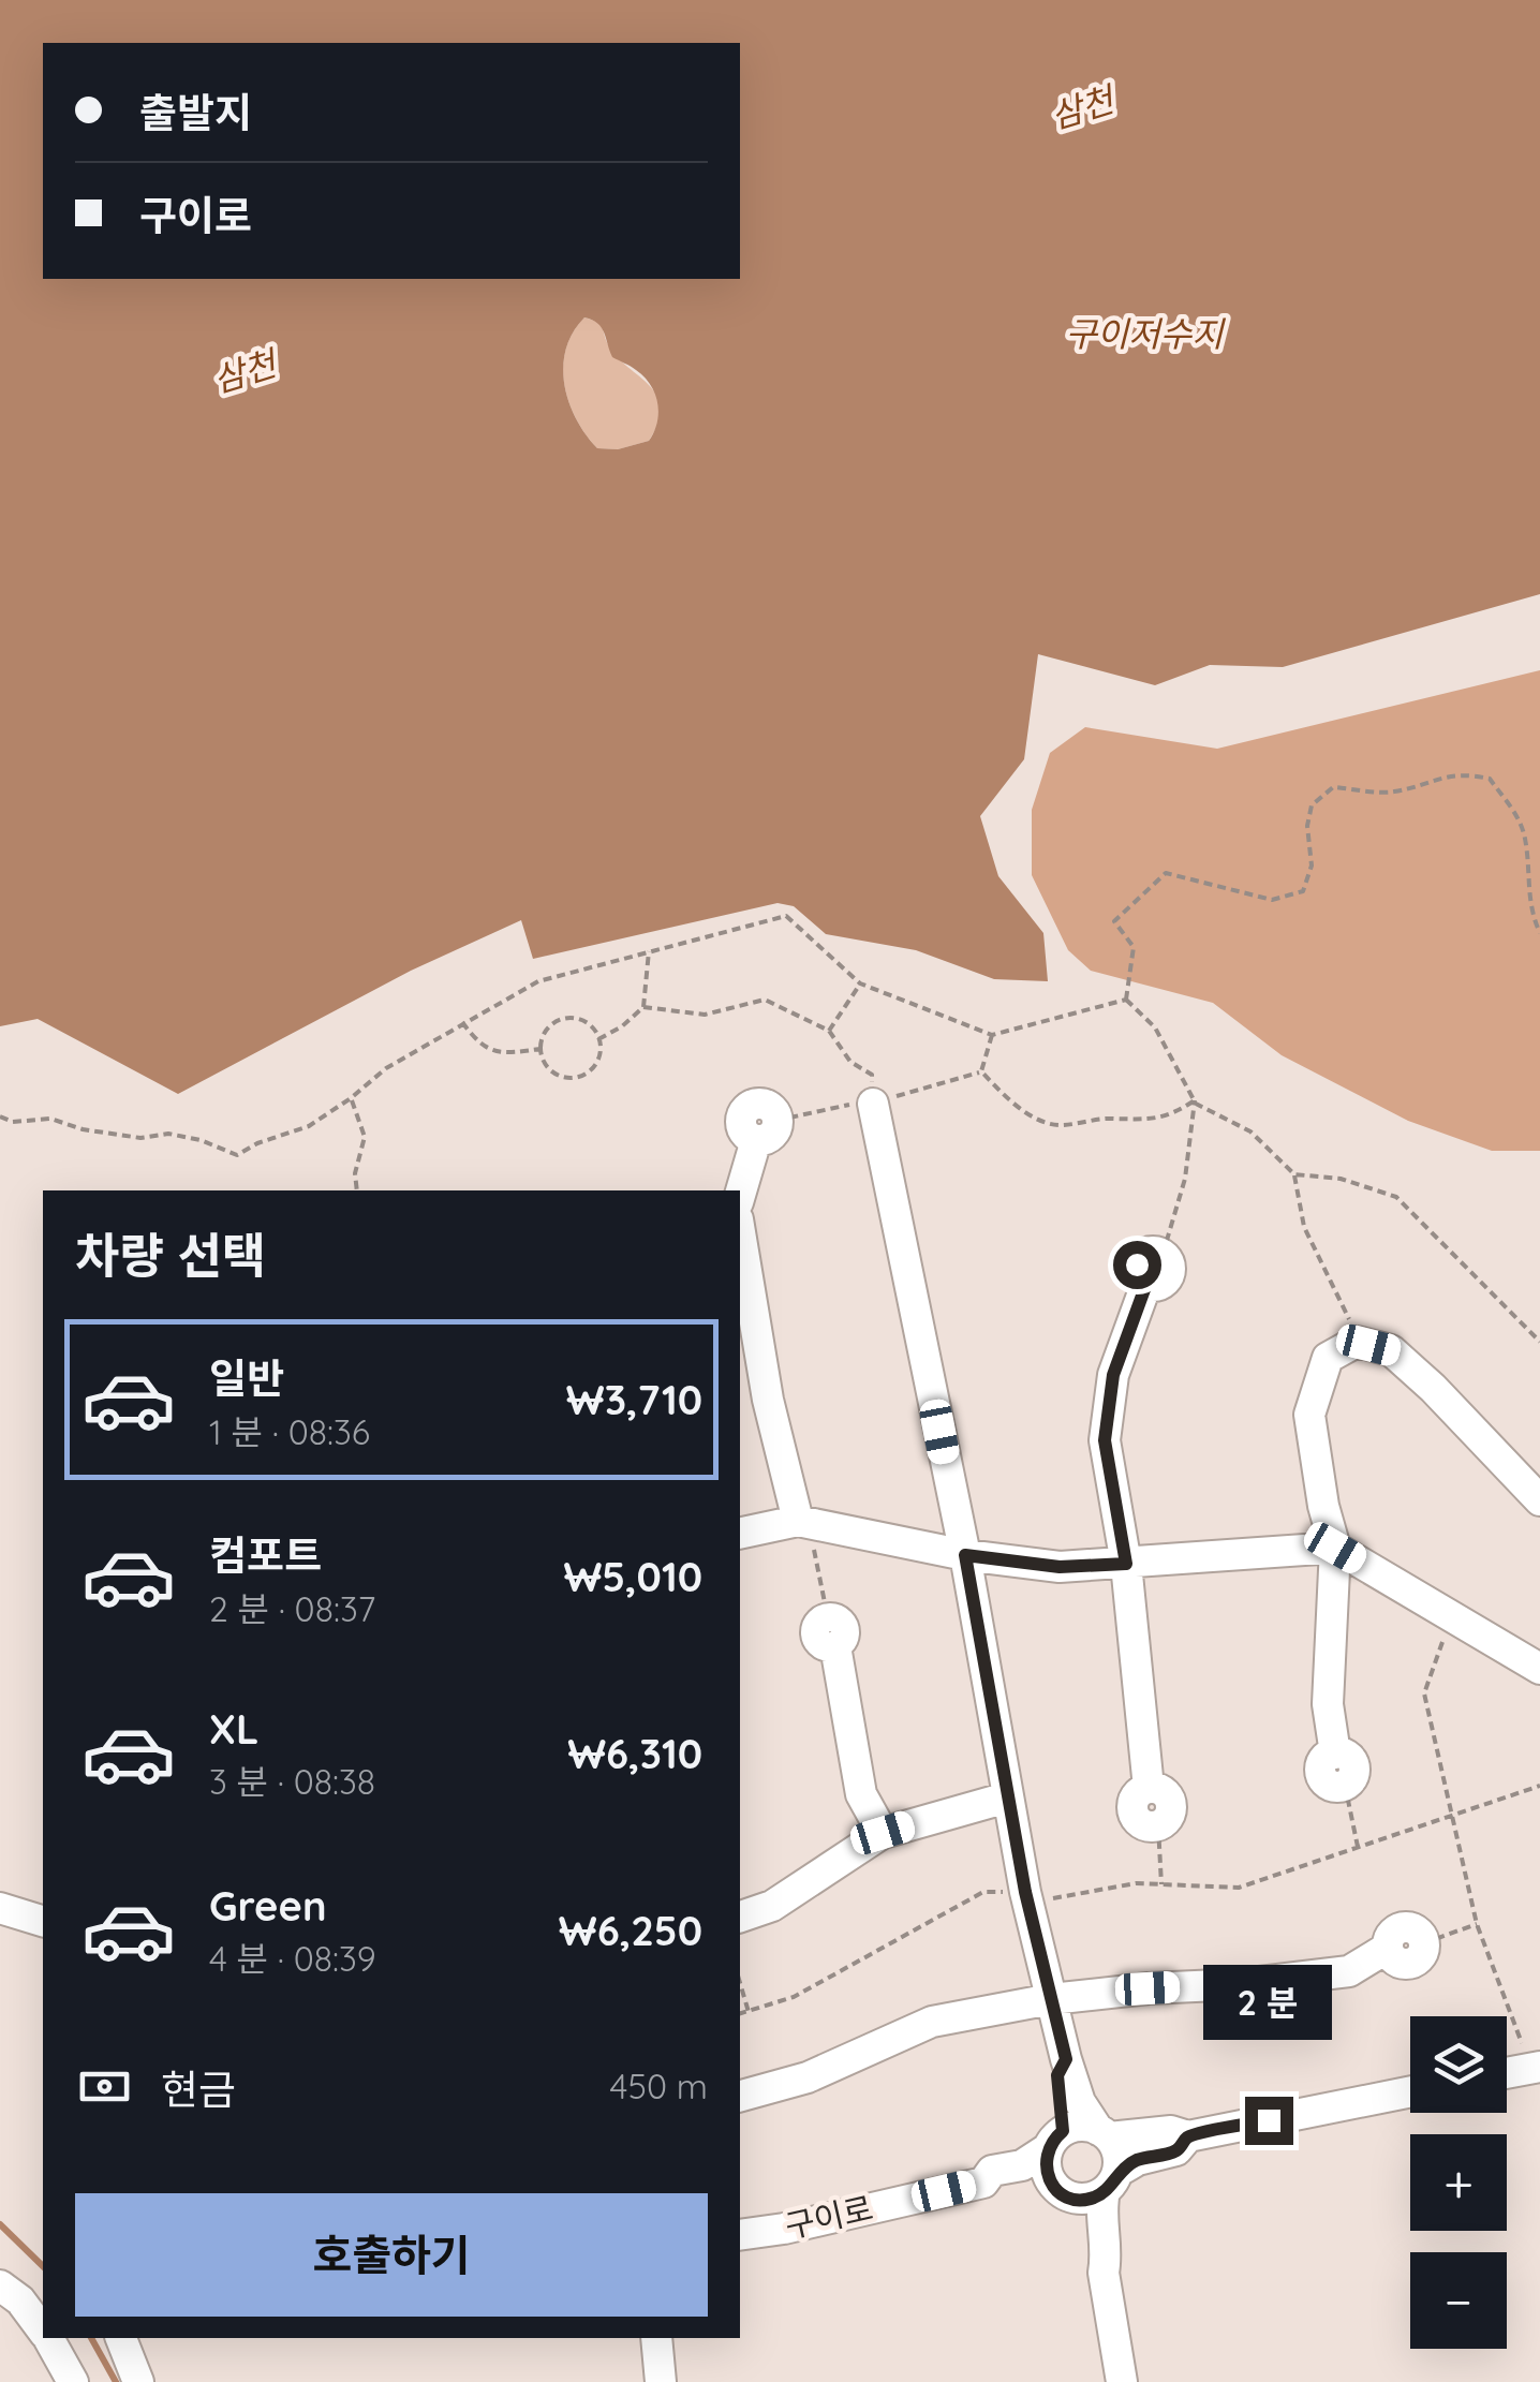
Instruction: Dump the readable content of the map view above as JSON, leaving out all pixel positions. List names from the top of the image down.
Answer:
{
  "streets": {
    "street": ["구이로"]
  },
  "water": ["삼천", "구이저수지"],
  "page": {
    "banner": ["출발지", "구이로"],
    "heading": "차량 선택",
    "list": [
      {
        "name": "일반",
        "note": "1 분 · 08:36",
        "value": "₩3,710"
      },
      {
        "name": "컴포트",
        "note": "2 분 · 08:37",
        "value": "₩5,010"
      },
      {
        "name": "XL",
        "note": "3 분 · 08:38",
        "value": "₩6,310"
      },
      {
        "name": "Green",
        "note": "4 분 · 08:39",
        "value": "₩6,250"
      }
    ],
    "bubble": "2 분",
    "map_buttons": ["+", "−"],
    "pay": ["현금", "450 m"],
    "buttons": "호출하기"
  }
}
